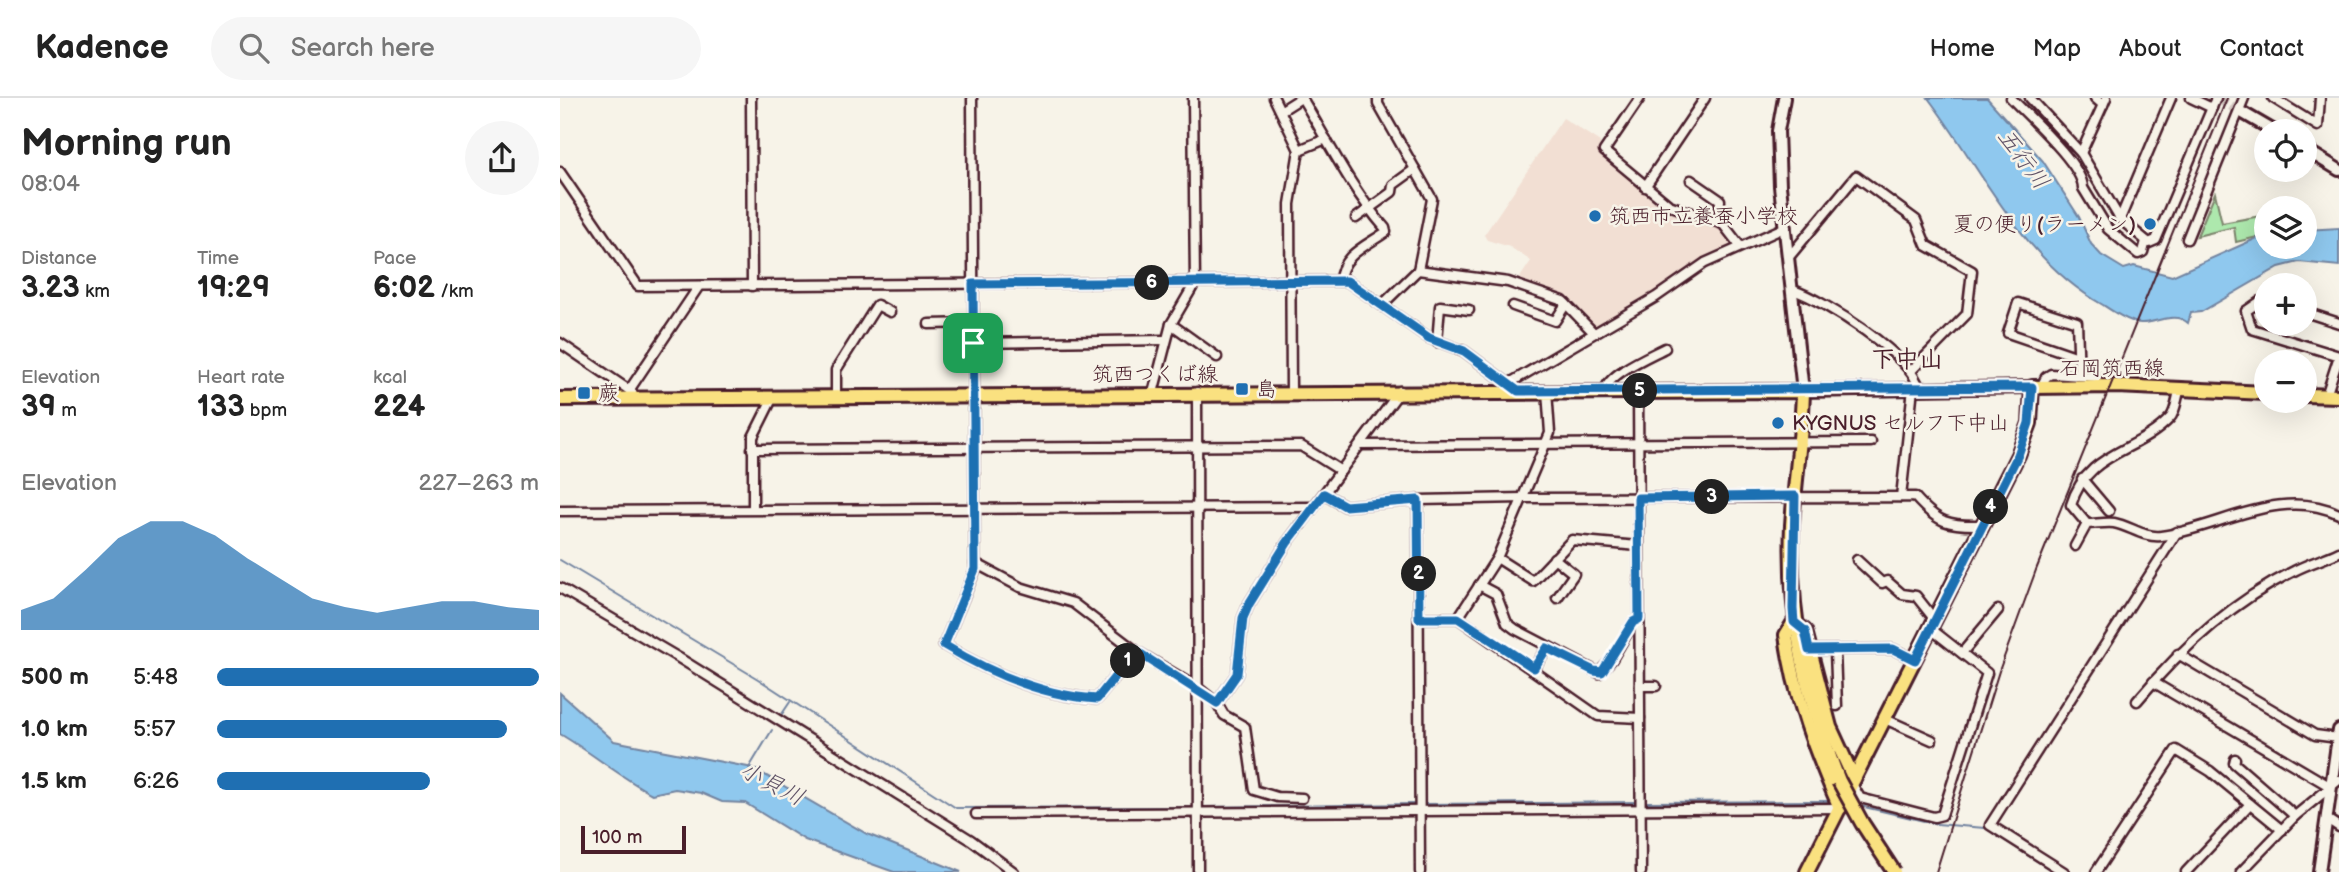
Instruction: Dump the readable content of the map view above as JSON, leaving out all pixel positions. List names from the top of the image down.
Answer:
{
  "streets": {
    "main road": ["石岡筑西線", "筑西つくば線"]
  },
  "districts": ["下中山"],
  "water": ["五行川", "小貝川"],
  "places": {
    "other": ["筑西市立養蚕小学校", "夏の便り(ラーメン)", "KYGNUS セルフ下中山"],
    "transit": ["島", "蕨"]
  },
  "scale_bar": "100 m",
  "page": {
    "header": "Kadence",
    "search": "Search here",
    "nav": [
      "Home",
      "Map",
      "About",
      "Contact"
    ],
    "heading": ["Morning run", "08:04"],
    "map_buttons": ["+", "−"],
    "stats": [
      ["Distance", "3.23 km"],
      ["Time", "19:29"],
      ["Pace", "6:02 /km"],
      ["Elevation", "39 m"],
      ["Heart rate", "133 bpm"],
      ["kcal", "224"]
    ],
    "pins": [
      "6",
      "5",
      "3",
      "4",
      "2",
      "1"
    ],
    "chart": ["Elevation", "227–263 m"],
    "list": [
      {
        "name": "500 m",
        "note": "5:48"
      },
      {
        "name": "1.0 km",
        "note": "5:57"
      },
      {
        "name": "1.5 km",
        "note": "6:26"
      }
    ],
    "scale": "100 m"
  }
}
